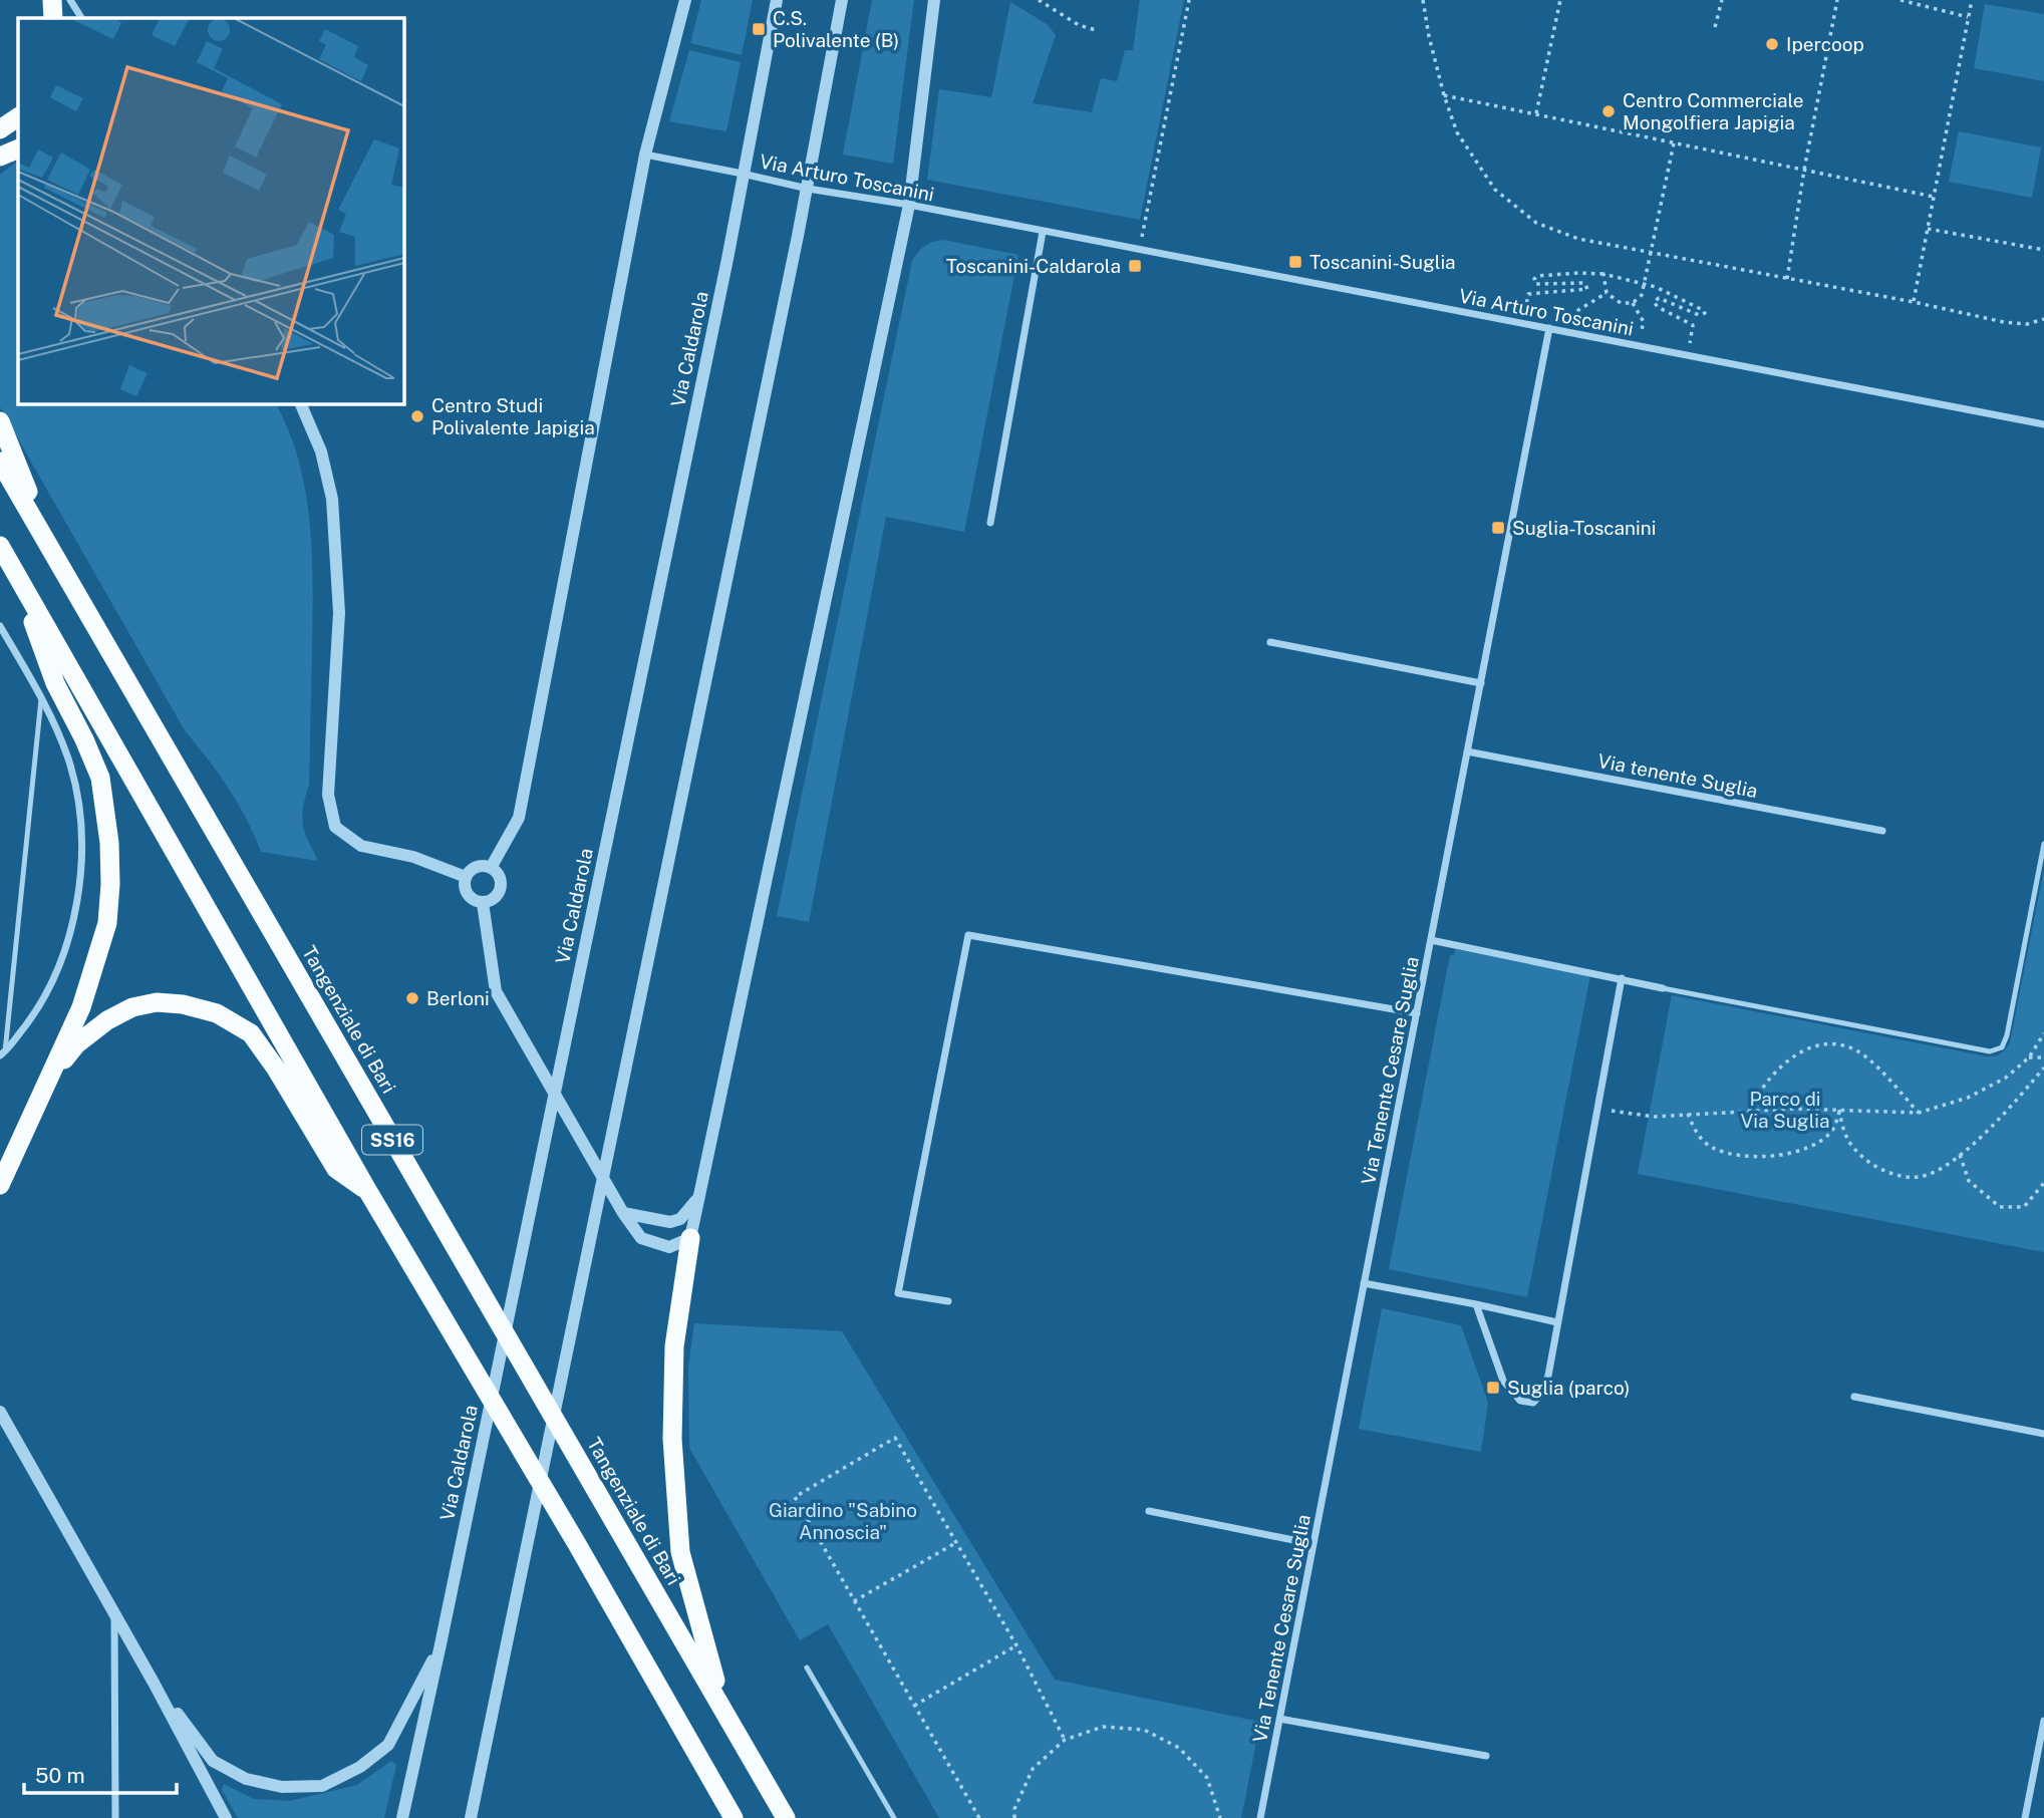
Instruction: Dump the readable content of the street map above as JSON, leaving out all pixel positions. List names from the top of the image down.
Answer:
{
  "streets": {
    "highway": ["Tangenziale di Bari", "SS16"],
    "street": [
      "Via Arturo Toscanini",
      "Via Caldarola",
      "Via tenente Suglia",
      "Via Tenente Cesare Suglia"
    ]
  },
  "crossings": [
    ["Via Arturo Toscanini", "Via Caldarola"],
    ["Via Arturo Toscanini", "Via Tenente Cesare Suglia"],
    ["Via tenente Suglia", "Via Tenente Cesare Suglia"],
    ["Tangenziale di Bari", "SS16"]
  ],
  "parks": ["Parco di Via Suglia", "Giardino \"Sabino Annoscia\""],
  "places": {
    "transit": [
      "C.S. Polivalente (B)",
      "Toscanini-Suglia",
      "Toscanini-Caldarola",
      "Suglia-Toscanini",
      "Suglia (parco)"
    ],
    "other": [
      "Ipercoop",
      "Centro Commerciale Mongolfiera Japigia",
      "Centro Studi Polivalente Japigia",
      "Berloni"
    ]
  },
  "scale_bar": "50 m"
}
